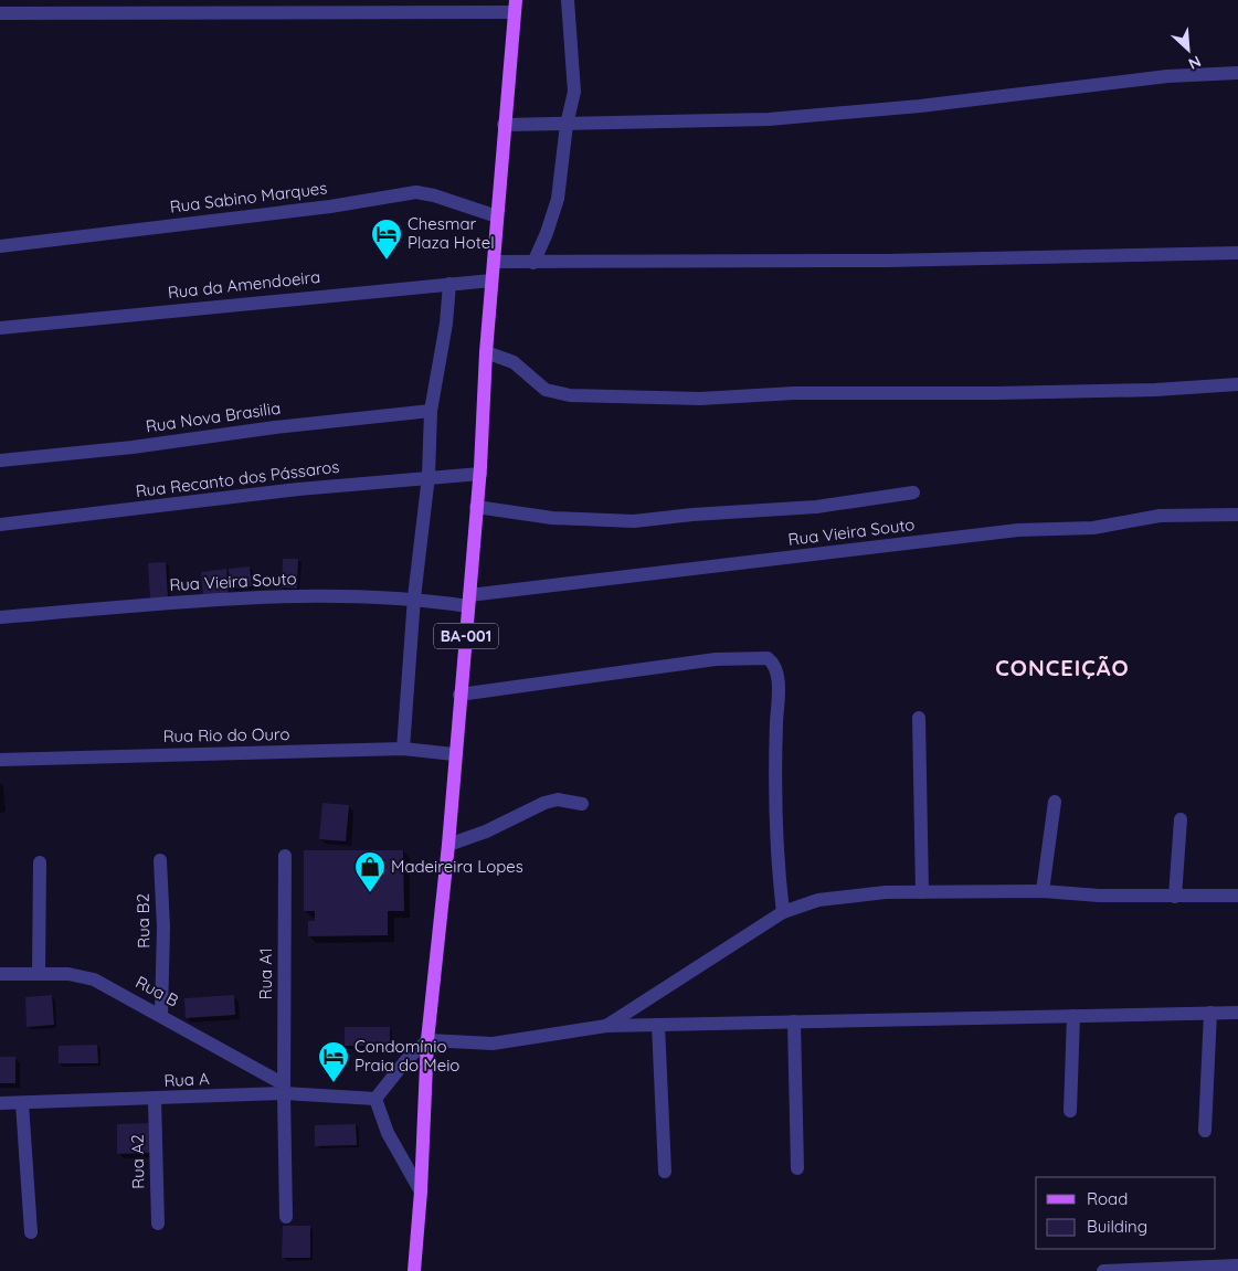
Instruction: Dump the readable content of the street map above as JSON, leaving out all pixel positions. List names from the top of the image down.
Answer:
{
  "streets": {
    "main road": ["BA-001"],
    "street": [
      "Rua Sabino Marques",
      "Rua da Amendoeira",
      "Rua Nova Brasilia",
      "Rua Recanto dos Pássaros",
      "Rua Vieira Souto",
      "Rua Rio do Ouro",
      "Rua B2",
      "Rua A1",
      "Rua B",
      "Rua A",
      "Rua A2"
    ]
  },
  "crossings": [
    ["Rua Sabino Marques", "BA-001"],
    ["Rua da Amendoeira", "BA-001"],
    ["Rua Recanto dos Pássaros", "BA-001"],
    ["Rua Vieira Souto", "BA-001"],
    ["BA-001", "Rua Rio do Ouro"],
    ["Rua B2", "Rua B"],
    ["Rua A1", "Rua B"],
    ["Rua A1", "Rua A"],
    ["Rua B", "Rua A"],
    ["Rua A", "Rua A2"]
  ],
  "districts": ["CONCEIÇÃO"],
  "places": {
    "hotel": ["Chesmar Plaza Hotel", "Condomínio Praia do Meio"],
    "shop": ["Madeireira Lopes"]
  },
  "legend": ["Road", "Building"],
  "north": "bottom right"
}
